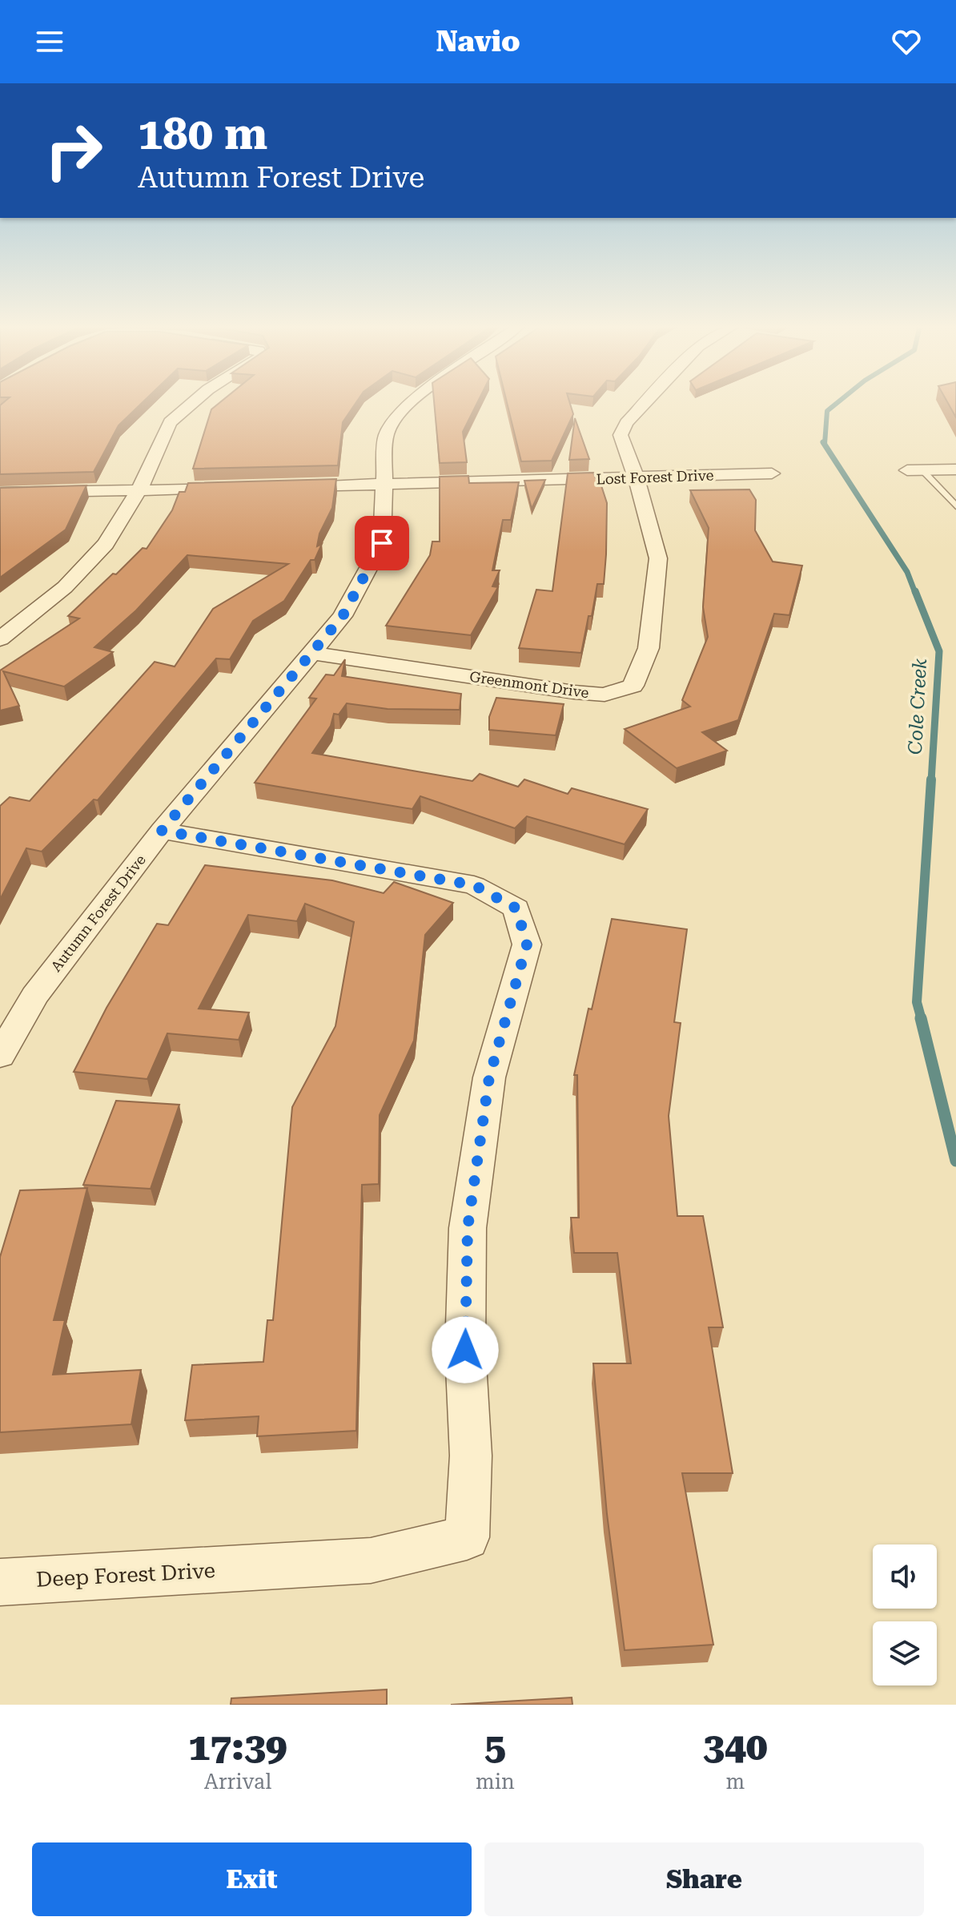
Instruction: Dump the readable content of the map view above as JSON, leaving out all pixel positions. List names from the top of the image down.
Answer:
{
  "streets": {
    "street": [
      "Lost Forest Drive",
      "Greenmont Drive",
      "Autumn Forest Drive",
      "Deep Forest Drive"
    ]
  },
  "crossings": [
    ["Lost Forest Drive", "Greenmont Drive"],
    ["Lost Forest Drive", "Autumn Forest Drive"],
    ["Greenmont Drive", "Autumn Forest Drive"],
    ["Autumn Forest Drive", "Deep Forest Drive"]
  ],
  "water": ["Cole Creek"],
  "page": {
    "header": "Navio",
    "turn": ["180 m", "Autumn Forest Drive"],
    "eta": [
      "17:39",
      "Arrival",
      "5",
      "min",
      "340",
      "m"
    ],
    "buttons": ["Exit", "Share"]
  }
}
